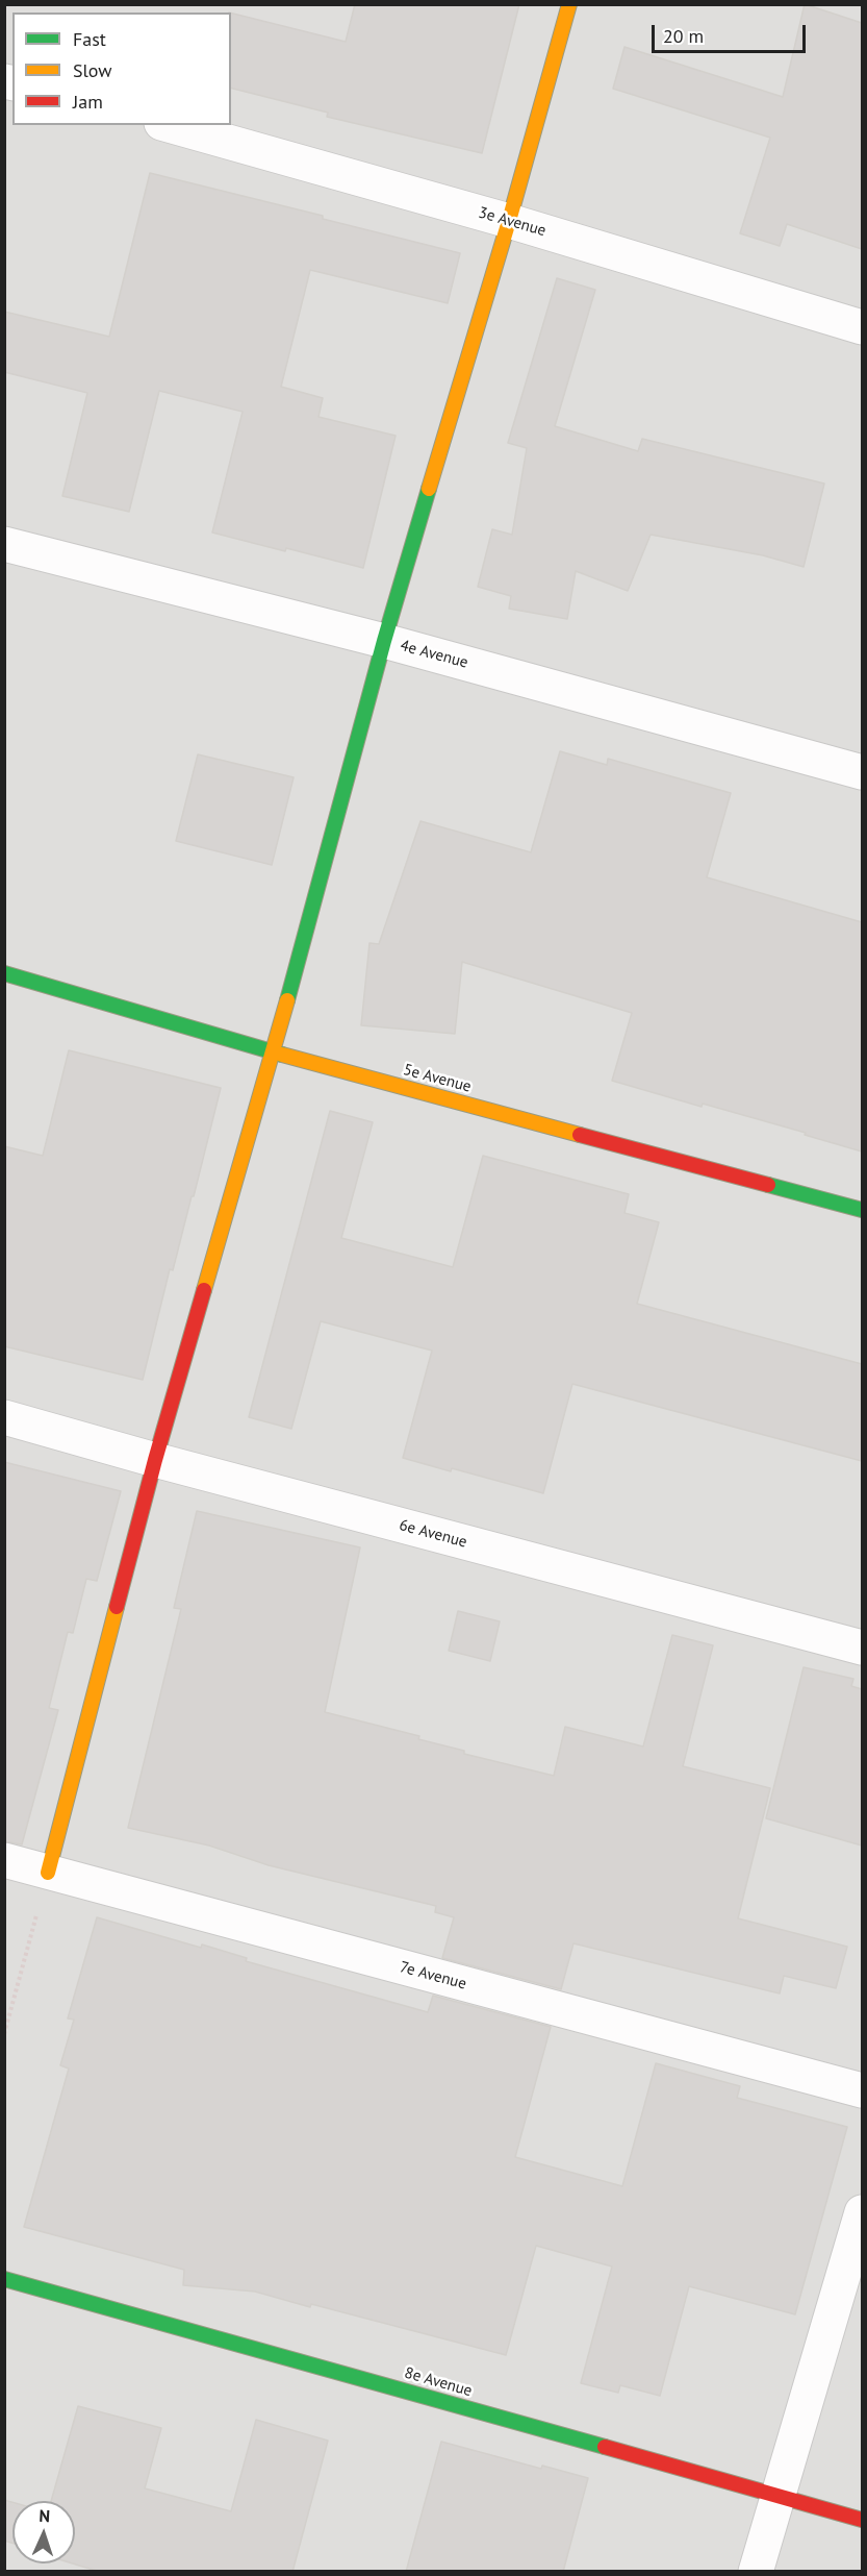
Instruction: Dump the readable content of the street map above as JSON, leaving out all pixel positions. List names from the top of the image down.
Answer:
{
  "streets": {
    "street": [
      "3e Avenue",
      "4e Avenue",
      "5e Avenue",
      "6e Avenue",
      "7e Avenue",
      "8e Avenue"
    ]
  },
  "legend": ["Fast", "Slow", "Jam"],
  "scale_bar": "20 m",
  "north": "top"
}
